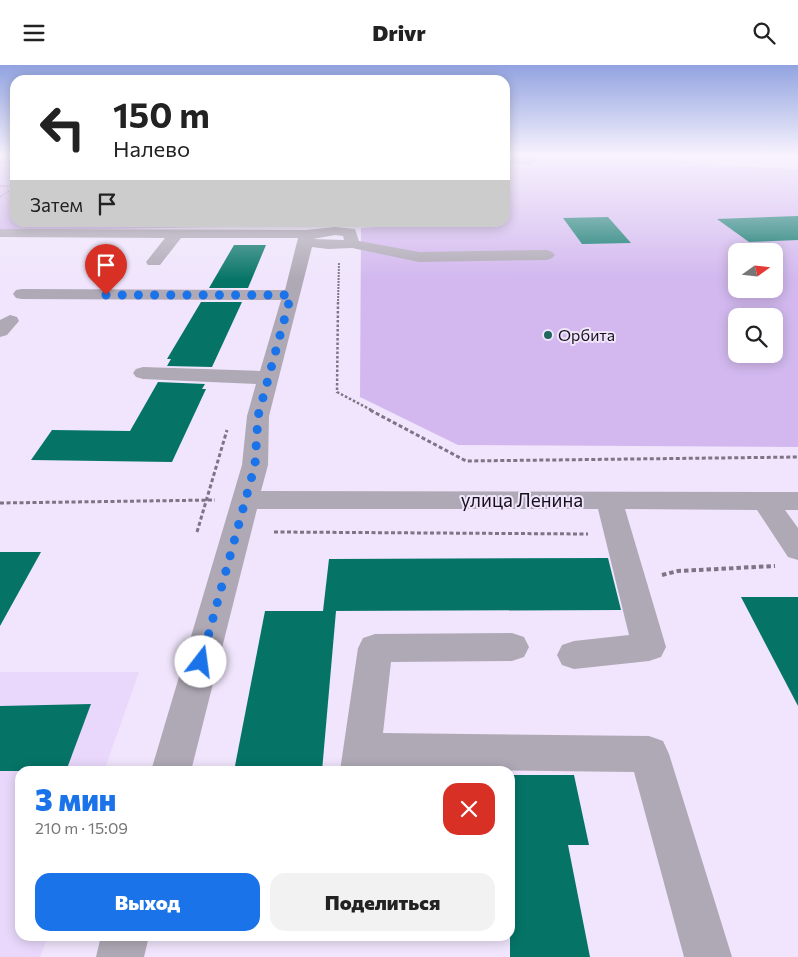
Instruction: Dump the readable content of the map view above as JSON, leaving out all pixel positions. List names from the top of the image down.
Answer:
{
  "streets": {
    "street": ["улица Ленина"]
  },
  "places": ["Орбита"],
  "north": "right",
  "page": {
    "header": "Drivr",
    "turn": ["150 m", "Налево"],
    "then": "Затем",
    "heading": ["3 мин", "210 m · 15:09"],
    "buttons": ["Выход", "Поделиться"]
  }
}
